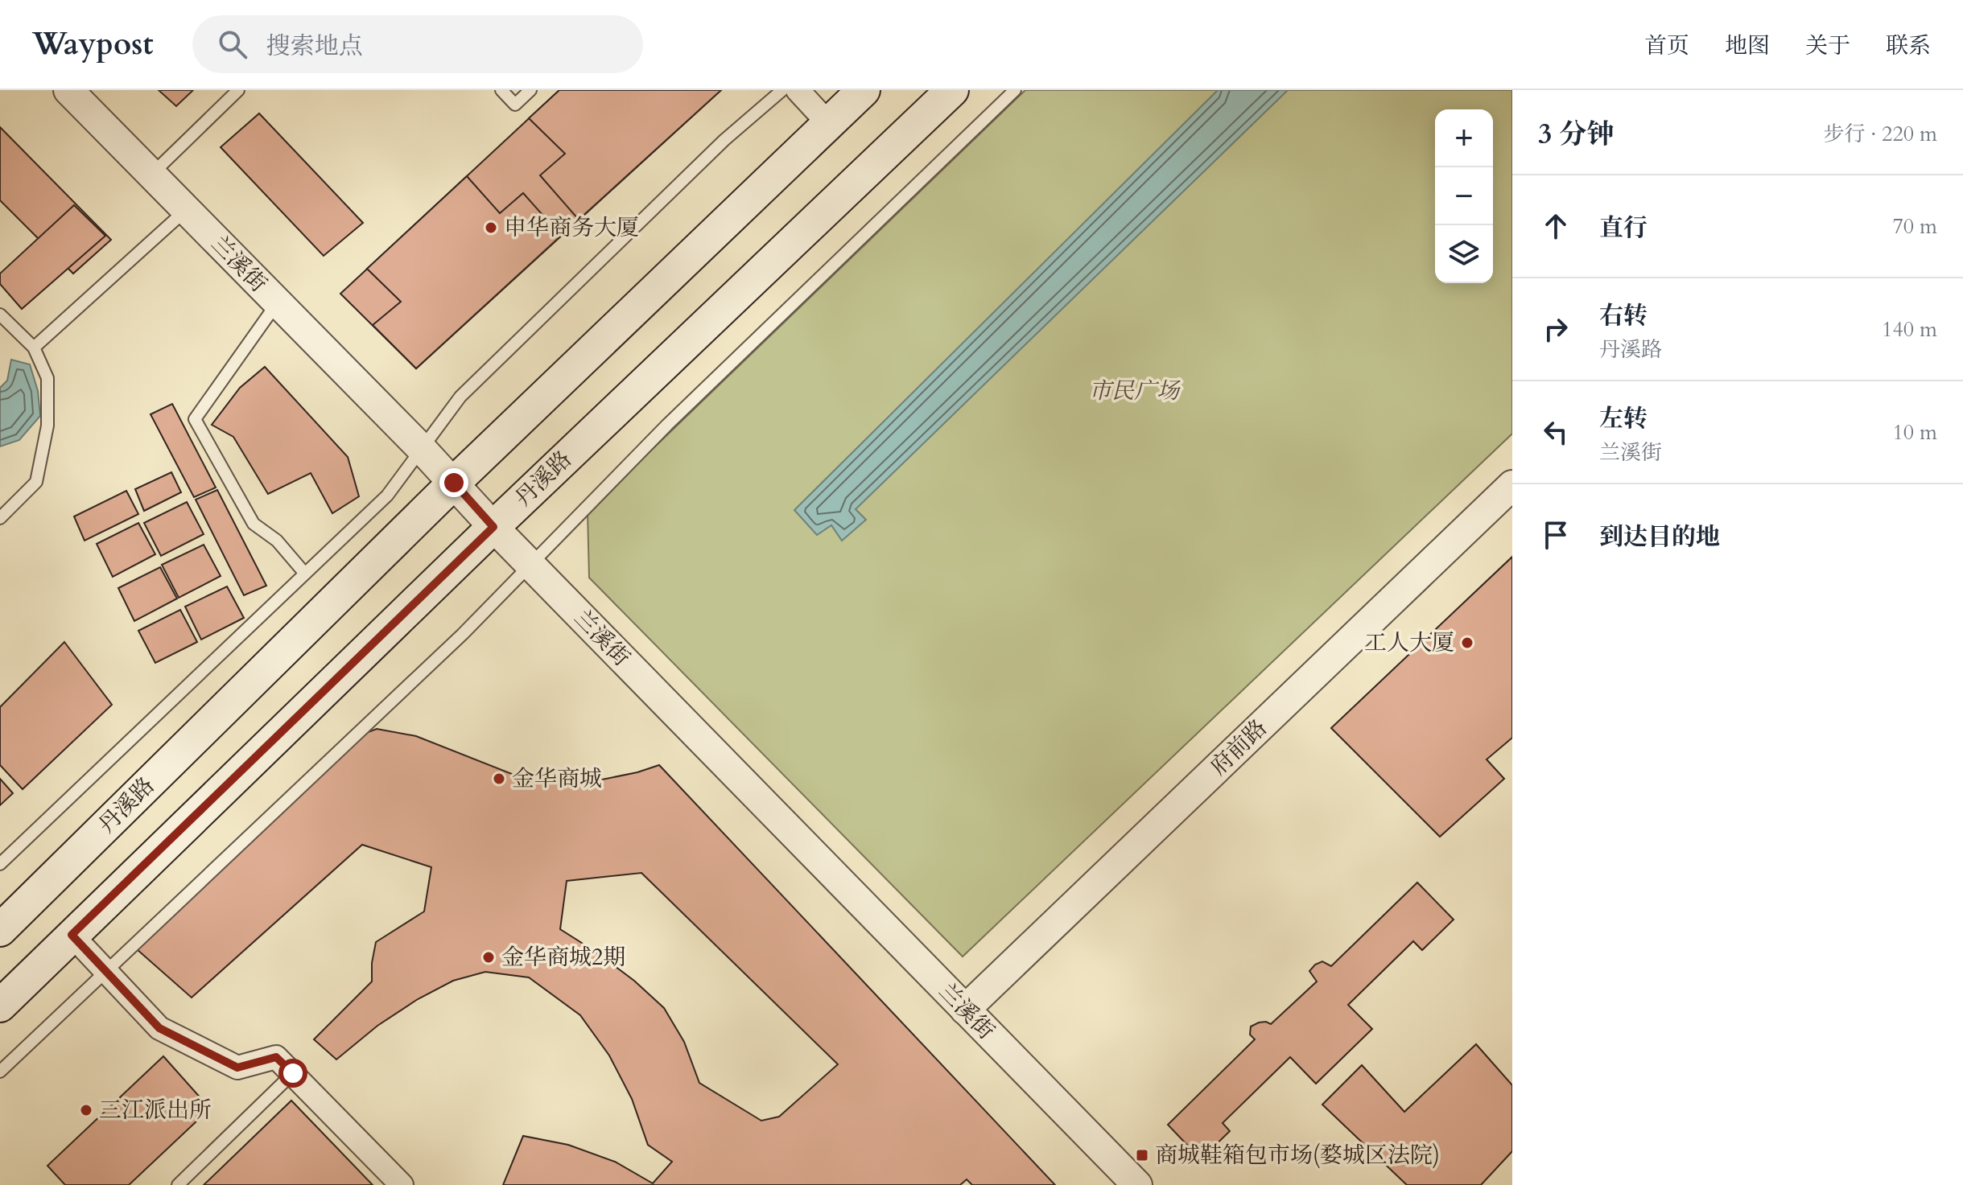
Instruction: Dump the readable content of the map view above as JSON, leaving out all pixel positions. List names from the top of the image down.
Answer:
{
  "streets": {
    "main road": ["丹溪路"],
    "street": ["兰溪街", "府前路"]
  },
  "crossings": [
    ["兰溪街", "丹溪路"],
    ["兰溪街", "府前路"]
  ],
  "parks": ["市民广场"],
  "places": {
    "other": [
      "申华商务大厦",
      "工人大厦",
      "金华商城",
      "金华商城2期",
      "三江派出所"
    ],
    "transit": ["商城鞋箱包市场(婺城区法院)"]
  },
  "page": {
    "header": "Waypost",
    "search": "搜索地点",
    "nav": [
      "首页",
      "地图",
      "关于",
      "联系"
    ],
    "heading": ["3 分钟", "步行 · 220 m"],
    "map_buttons": ["+", "−"],
    "list": [
      ["直行", "70 m"],
      ["右转", "丹溪路", "140 m"],
      ["左转", "兰溪街", "10 m"],
      "到达目的地"
    ]
  }
}
